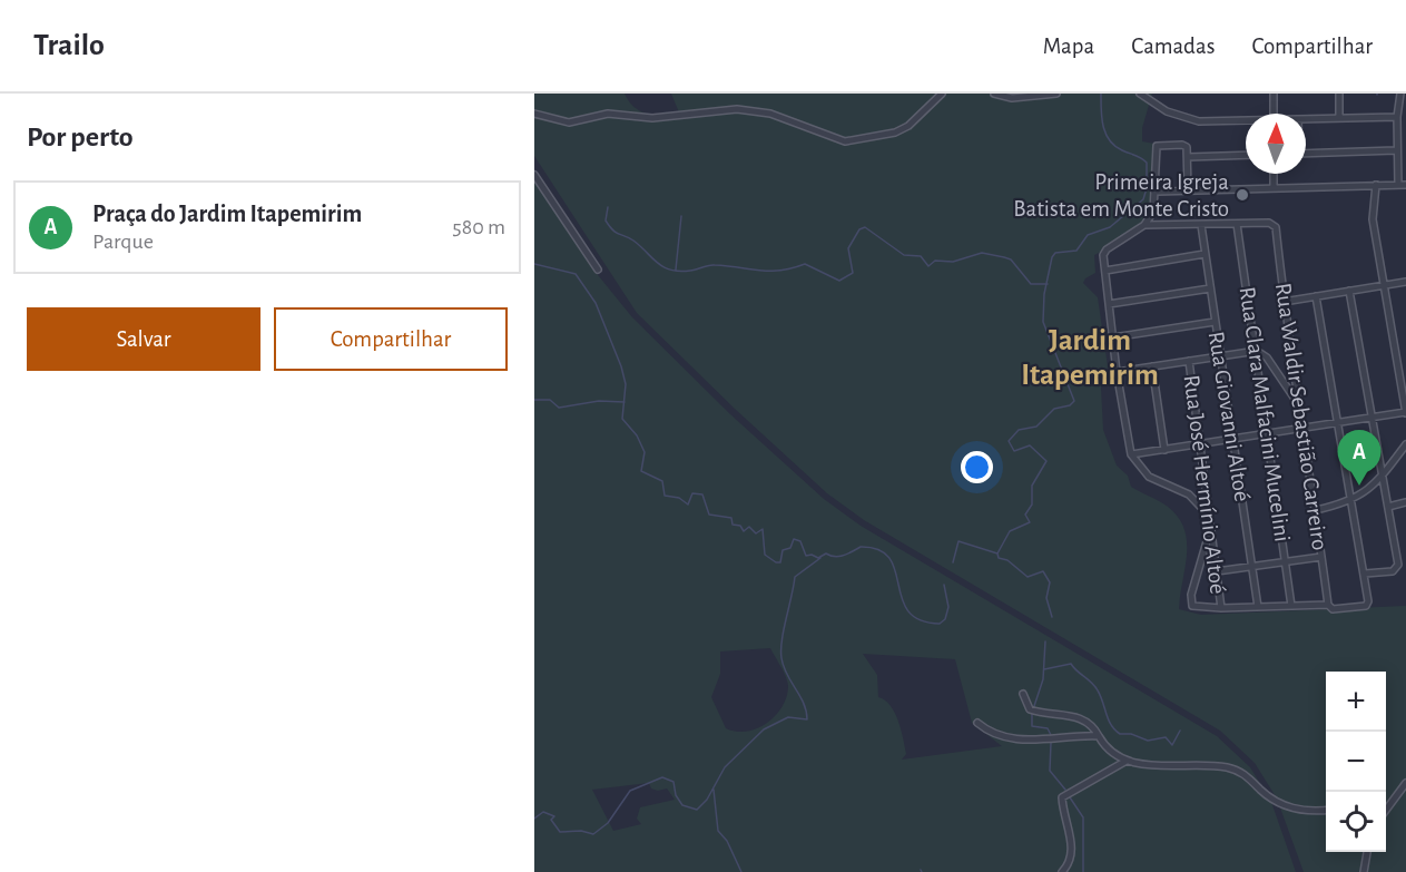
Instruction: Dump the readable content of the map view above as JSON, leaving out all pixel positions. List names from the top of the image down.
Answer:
{
  "streets": {
    "street": [
      "Rua Clara Malfacini Mucelini",
      "Rua Giovanni Altoé",
      "Rua Waldir Sebastião Carreiro",
      "Rua José Hermínio Altoé"
    ]
  },
  "crossings": [
    ["Rua Clara Malfacini Mucelini", "Rua Waldir Sebastião Carreiro"]
  ],
  "districts": ["Jardim Itapemirim"],
  "places": ["Primeira Igreja Batista em Monte Cristo"],
  "north": "top",
  "page": {
    "header": "Trailo",
    "nav": ["Mapa", "Camadas", "Compartilhar"],
    "heading": "Por perto",
    "list": [
      {
        "mark": "A",
        "name": "Praça do Jardim Itapemirim",
        "note": "Parque",
        "value": "580 m"
      }
    ],
    "buttons": ["Salvar", "Compartilhar"],
    "pins": "A",
    "map_buttons": ["+", "−"]
  }
}
